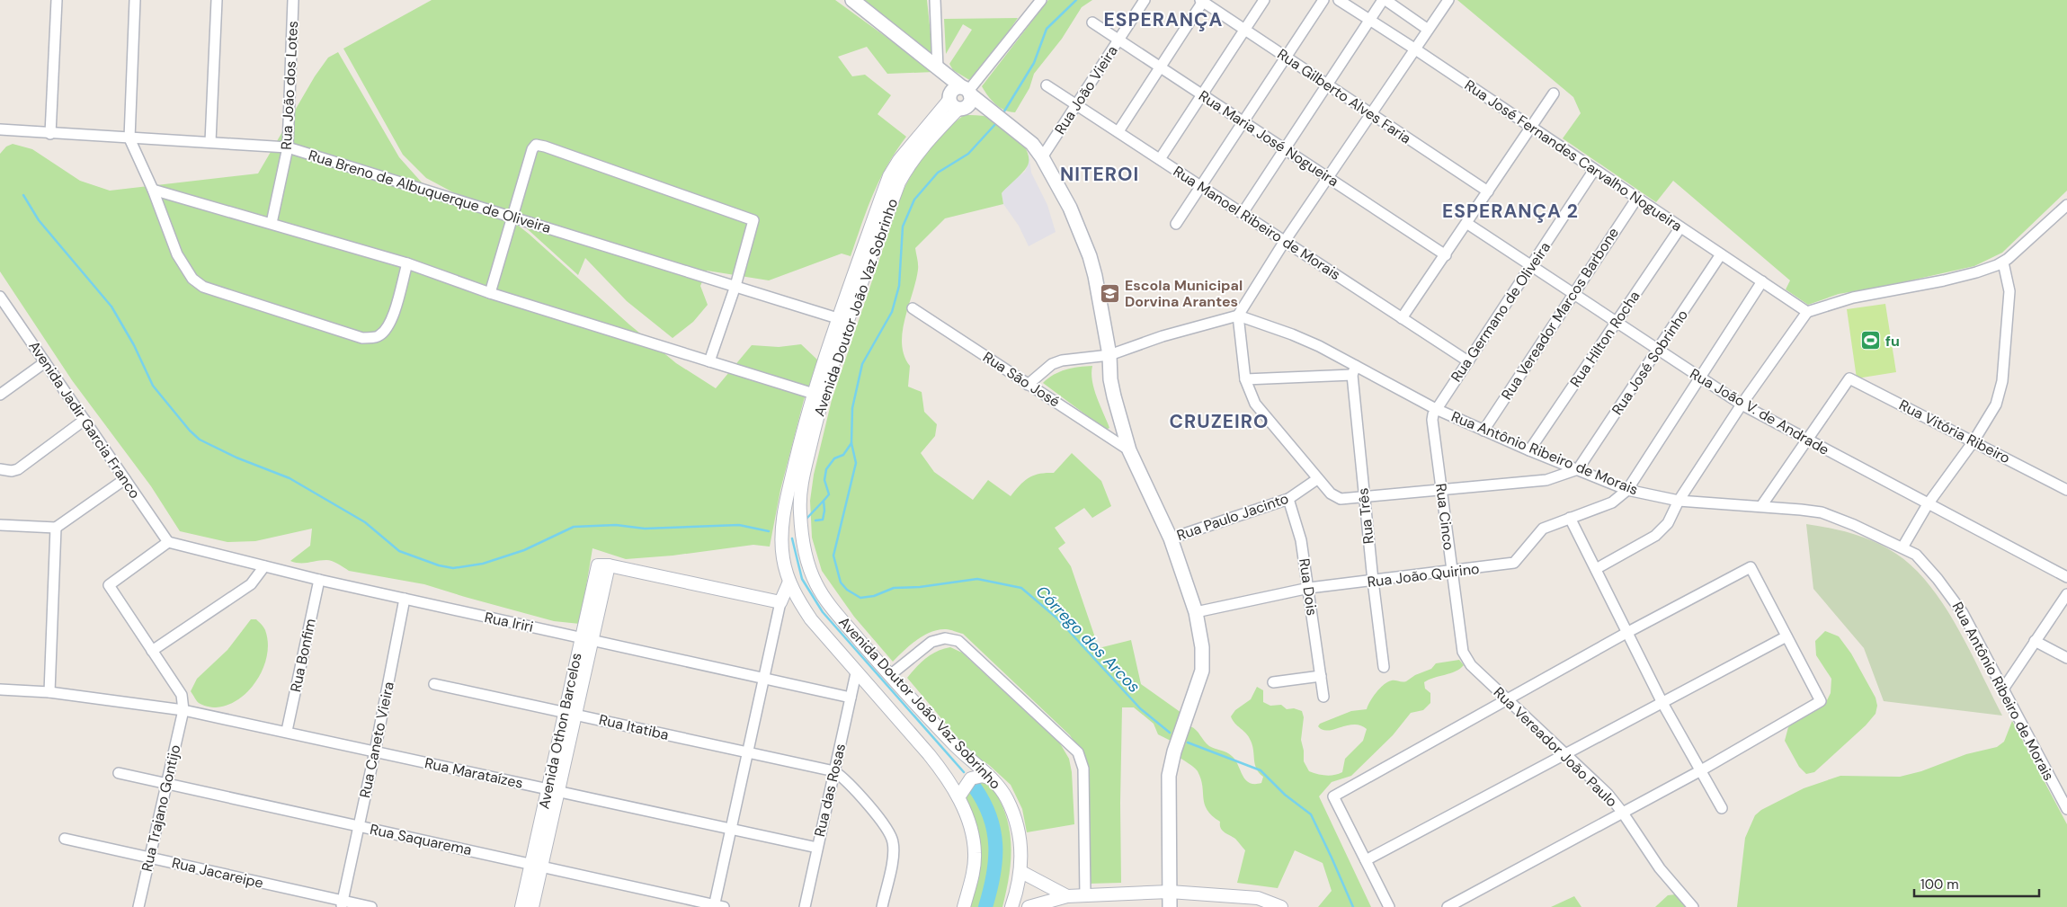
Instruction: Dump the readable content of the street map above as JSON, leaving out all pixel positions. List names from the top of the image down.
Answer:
{
  "streets": {
    "street": [
      "Rua João dos Lotes",
      "Rua João Vieira",
      "Rua Gilberto Alves Faria",
      "Rua Maria José Nogueira",
      "Rua José Fernandes Carvalho Nogueira",
      "Rua Breno de Albuquerque de Oliveira",
      "Rua Manoel Ribeiro de Morais",
      "Avenida Doutor João Vaz Sobrinho",
      "Rua Germano de Oliveira",
      "Rua Vereador Marcos Barbone",
      "Rua Hilton Rocha",
      "Rua José Sobrinho",
      "Rua São José",
      "Rua João V. de Andrade",
      "Avenida Jadir Garcia Franco",
      "Rua Vitória Ribeiro",
      "Rua Antônio Ribeiro de Morais",
      "Rua Três",
      "Rua Paulo Jacinto",
      "Rua Cinco",
      "Rua João Quirino",
      "Rua Dois",
      "Rua Iriri",
      "Rua Bonfim",
      "Rua Itatiba",
      "Avenida Othon Barcelos",
      "Rua Caneto Vieira",
      "Rua Vereador João Paulo",
      "Rua Marataízes",
      "Rua das Rosas",
      "Rua Trajano Gontijo",
      "Rua Saquarema",
      "Rua Jacareipe"
    ]
  },
  "crossings": [
    ["Rua João dos Lotes", "Rua Breno de Albuquerque de Oliveira"],
    ["Rua João Vieira", "Rua Maria José Nogueira"],
    ["Rua João Vieira", "Rua Manoel Ribeiro de Morais"],
    ["Rua José Fernandes Carvalho Nogueira", "Rua Germano de Oliveira"],
    ["Rua José Fernandes Carvalho Nogueira", "Rua Vereador Marcos Barbone"],
    ["Rua José Fernandes Carvalho Nogueira", "Rua Hilton Rocha"],
    ["Rua José Fernandes Carvalho Nogueira", "Rua José Sobrinho"],
    ["Rua José Fernandes Carvalho Nogueira", "Rua João Quirino"],
    ["Rua Breno de Albuquerque de Oliveira", "Avenida Doutor João Vaz Sobrinho"],
    ["Rua Manoel Ribeiro de Morais", "Rua Germano de Oliveira"],
    ["Avenida Doutor João Vaz Sobrinho", "Rua das Rosas"],
    ["Rua Germano de Oliveira", "Rua João V. de Andrade"],
    ["Rua Germano de Oliveira", "Rua Antônio Ribeiro de Morais"],
    ["Rua Germano de Oliveira", "Rua Cinco"],
    ["Rua Vereador Marcos Barbone", "Rua João V. de Andrade"],
    ["Rua Vereador Marcos Barbone", "Rua Antônio Ribeiro de Morais"],
    ["Rua Hilton Rocha", "Rua João V. de Andrade"],
    ["Rua Hilton Rocha", "Rua Antônio Ribeiro de Morais"],
    ["Rua José Sobrinho", "Rua João V. de Andrade"],
    ["Rua José Sobrinho", "Rua Antônio Ribeiro de Morais"],
    ["Rua João V. de Andrade", "Rua Vitória Ribeiro"],
    ["Rua João V. de Andrade", "Rua João Quirino"],
    ["Avenida Jadir Garcia Franco", "Rua Iriri"],
    ["Rua Antônio Ribeiro de Morais", "Rua Três"],
    ["Rua Antônio Ribeiro de Morais", "Rua Cinco"],
    ["Rua Antônio Ribeiro de Morais", "Rua João Quirino"],
    ["Rua Três", "Rua João Quirino"],
    ["Rua Paulo Jacinto", "Rua Dois"],
    ["Rua Cinco", "Rua João Quirino"],
    ["Rua Cinco", "Rua Vereador João Paulo"],
    ["Rua João Quirino", "Rua Dois"],
    ["Rua Iriri", "Rua Bonfim"],
    ["Rua Iriri", "Avenida Othon Barcelos"],
    ["Rua Iriri", "Rua Caneto Vieira"],
    ["Rua Iriri", "Rua das Rosas"],
    ["Rua Bonfim", "Rua Marataízes"],
    ["Rua Itatiba", "Avenida Othon Barcelos"],
    ["Rua Itatiba", "Rua das Rosas"],
    ["Avenida Othon Barcelos", "Rua Marataízes"],
    ["Avenida Othon Barcelos", "Rua Saquarema"],
    ["Rua Caneto Vieira", "Rua Marataízes"],
    ["Rua Caneto Vieira", "Rua Saquarema"],
    ["Rua Caneto Vieira", "Rua Jacareipe"],
    ["Rua Marataízes", "Rua das Rosas"],
    ["Rua Marataízes", "Rua Trajano Gontijo"],
    ["Rua Trajano Gontijo", "Rua Saquarema"],
    ["Rua Trajano Gontijo", "Rua Jacareipe"]
  ],
  "districts": [
    "ESPERANÇA",
    "NITEROI",
    "ESPERANÇA 2",
    "CRUZEIRO"
  ],
  "water": ["Córrego dos Arcos"],
  "places": {
    "school or university": ["Escola Municipal Dorvina Arantes"],
    "sports": ["fu"]
  },
  "scale_bar": "100 m"
}
